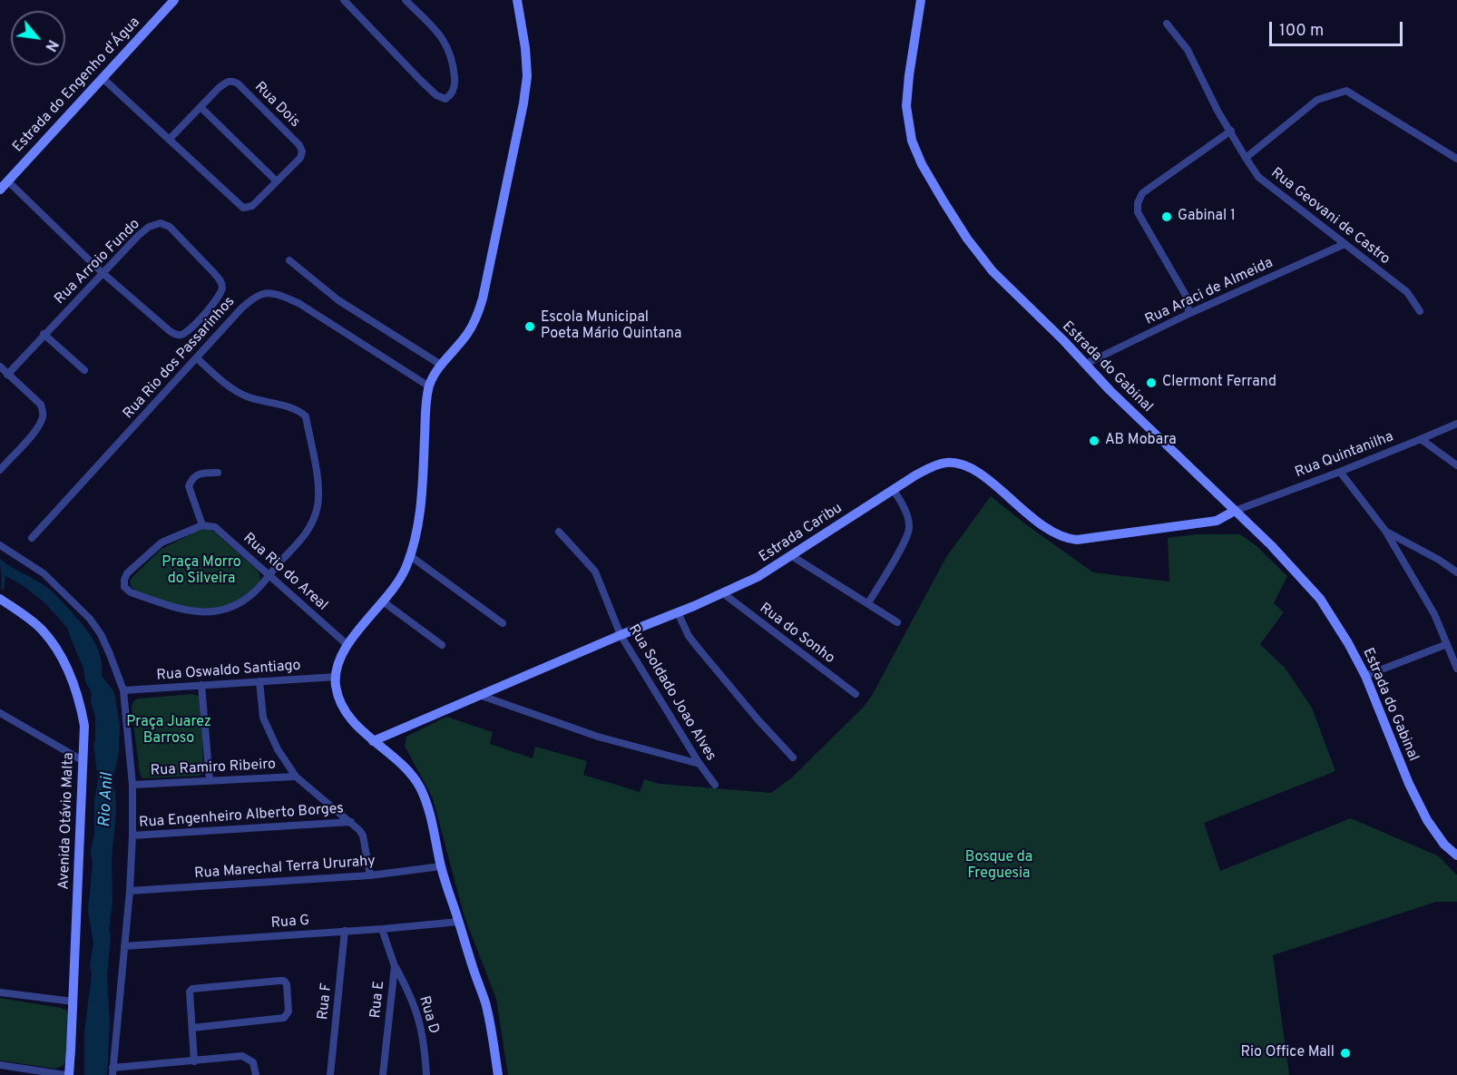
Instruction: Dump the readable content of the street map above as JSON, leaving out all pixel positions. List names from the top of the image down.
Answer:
{
  "streets": {
    "main road": [
      "Estrada do Engenho d'Água",
      "Estrada do Gabinal",
      "Estrada Caribu",
      "Avenida Otávio Malta"
    ],
    "street": [
      "Rua Dois",
      "Rua Geovani de Castro",
      "Rua Arroio Fundo",
      "Rua Araci de Almeida",
      "Rua Rio dos Passarinhos",
      "Rua Quintanilha",
      "Rua Rio do Areal",
      "Rua do Sonho",
      "Rua Oswaldo Santiago",
      "Rua Soldado Joao Alves",
      "Rua Ramiro Ribeiro",
      "Rua Engenheiro Alberto Borges",
      "Rua Marechal Terra Ururahy",
      "Rua G",
      "Rua E",
      "Rua F",
      "Rua D"
    ]
  },
  "crossings": [
    ["Estrada do Engenho d'Água", "Rua Dois"],
    ["Rua Geovani de Castro", "Rua Araci de Almeida"],
    ["Rua Araci de Almeida", "Estrada do Gabinal"],
    ["Estrada do Gabinal", "Rua Quintanilha"],
    ["Estrada do Gabinal", "Estrada Caribu"],
    ["Rua Quintanilha", "Estrada Caribu"],
    ["Estrada Caribu", "Rua do Sonho"],
    ["Estrada Caribu", "Rua Soldado Joao Alves"],
    ["Rua G", "Rua E"],
    ["Rua G", "Rua F"],
    ["Rua E", "Rua D"]
  ],
  "water": ["Rio Anil"],
  "parks": ["Praça Morro do Silveira", "Praça Juarez Barroso", "Bosque da Freguesia"],
  "places": [
    "Gabinal 1",
    "Escola Municipal Poeta Mário Quintana",
    "Clermont Ferrand",
    "AB Mobara",
    "Rio Office Mall"
  ],
  "scale_bar": "100 m",
  "north": "bottom right"
}
